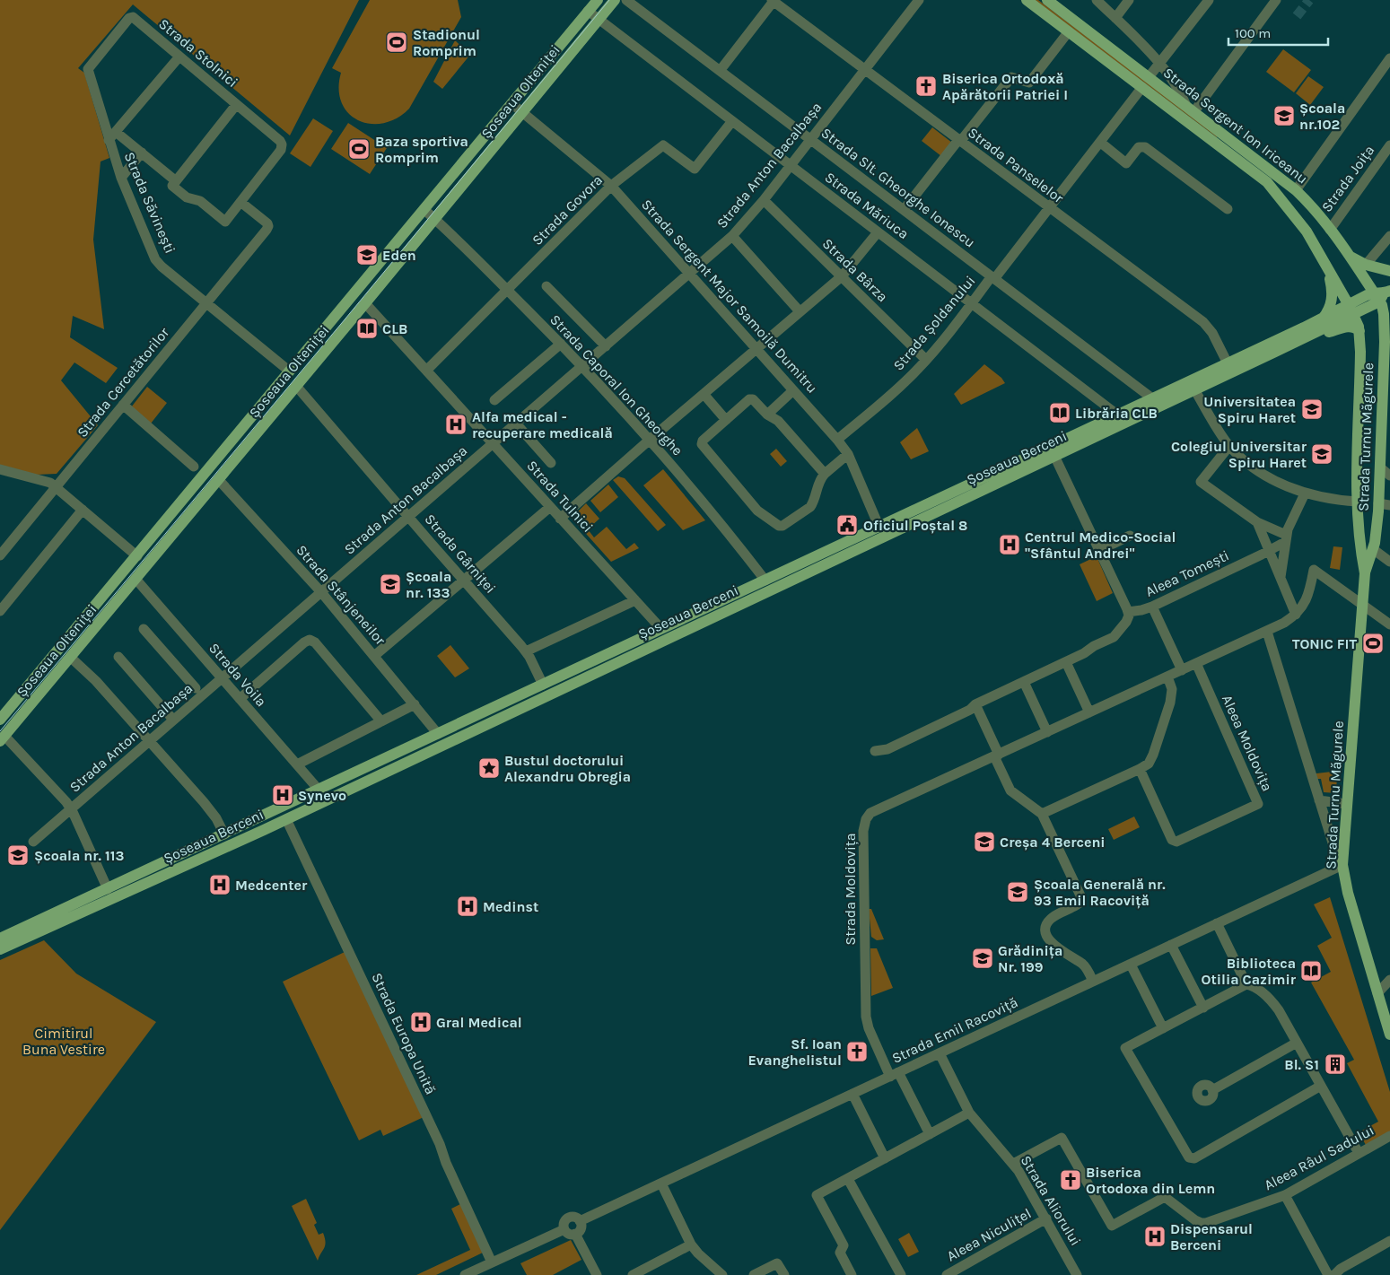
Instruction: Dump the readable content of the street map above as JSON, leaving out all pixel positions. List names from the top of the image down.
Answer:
{
  "streets": {
    "main road": [
      "Șoseaua Olteniței",
      "Strada Sergent Ion Iriceanu",
      "Strada Turnu Măgurele",
      "Șoseaua Berceni"
    ],
    "street": [
      "Strada Stolnici",
      "Strada Anton Bacalbașa",
      "Strada Panselelor",
      "Strada Joița",
      "Strada Slt. Gheorghe Ionescu",
      "Strada Săvinești",
      "Strada Măriuca",
      "Strada Govora",
      "Strada Bârza",
      "Strada Sergent Major Samoilă Dumitru",
      "Strada Șoldanului",
      "Strada Cercetătorilor",
      "Strada Caporal Ion Gheorghe",
      "Strada Tulnici",
      "Strada Gârniței",
      "Aleea Tomești",
      "Strada Stânjeneilor",
      "Strada Voila",
      "Aleea Moldovița",
      "Strada Moldovița",
      "Strada Emil Racoviță",
      "Strada Europa Unită",
      "Aleea Râul Sadului",
      "Strada Aliorului",
      "Aleea Niculițel"
    ]
  },
  "crossings": [
    ["Strada Stolnici", "Strada Săvinești"],
    ["Strada Stolnici", "Strada Cercetătorilor"],
    ["Șoseaua Olteniței", "Strada Săvinești"],
    ["Șoseaua Olteniței", "Strada Măriuca"],
    ["Șoseaua Olteniței", "Strada Sergent Major Samoilă Dumitru"],
    ["Șoseaua Olteniței", "Strada Caporal Ion Gheorghe"],
    ["Șoseaua Olteniței", "Strada Tulnici"],
    ["Șoseaua Olteniței", "Strada Gârniței"],
    ["Șoseaua Olteniței", "Strada Stânjeneilor"],
    ["Șoseaua Olteniței", "Strada Voila"],
    ["Strada Sergent Ion Iriceanu", "Strada Joița"],
    ["Strada Sergent Ion Iriceanu", "Strada Șoldanului"],
    ["Strada Sergent Ion Iriceanu", "Strada Turnu Măgurele"],
    ["Strada Sergent Ion Iriceanu", "Șoseaua Berceni"],
    ["Strada Anton Bacalbașa", "Strada Panselelor"],
    ["Strada Anton Bacalbașa", "Strada Slt. Gheorghe Ionescu"],
    ["Strada Anton Bacalbașa", "Strada Măriuca"],
    ["Strada Anton Bacalbașa", "Strada Bârza"],
    ["Strada Anton Bacalbașa", "Strada Sergent Major Samoilă Dumitru"],
    ["Strada Anton Bacalbașa", "Strada Caporal Ion Gheorghe"],
    ["Strada Anton Bacalbașa", "Strada Tulnici"],
    ["Strada Anton Bacalbașa", "Strada Gârniței"],
    ["Strada Anton Bacalbașa", "Strada Stânjeneilor"],
    ["Strada Anton Bacalbașa", "Strada Voila"],
    ["Strada Panselelor", "Strada Șoldanului"],
    ["Strada Panselelor", "Șoseaua Berceni"],
    ["Strada Slt. Gheorghe Ionescu", "Strada Șoldanului"],
    ["Strada Slt. Gheorghe Ionescu", "Șoseaua Berceni"],
    ["Strada Săvinești", "Strada Cercetătorilor"],
    ["Strada Măriuca", "Strada Govora"],
    ["Strada Măriuca", "Strada Șoldanului"],
    ["Strada Măriuca", "Șoseaua Berceni"],
    ["Strada Govora", "Strada Sergent Major Samoilă Dumitru"],
    ["Strada Govora", "Strada Caporal Ion Gheorghe"],
    ["Strada Govora", "Strada Tulnici"],
    ["Strada Bârza", "Strada Șoldanului"],
    ["Strada Sergent Major Samoilă Dumitru", "Strada Șoldanului"],
    ["Strada Sergent Major Samoilă Dumitru", "Șoseaua Berceni"],
    ["Strada Caporal Ion Gheorghe", "Șoseaua Berceni"],
    ["Strada Turnu Măgurele", "Șoseaua Berceni"],
    ["Strada Turnu Măgurele", "Strada Emil Racoviță"],
    ["Șoseaua Berceni", "Strada Tulnici"],
    ["Șoseaua Berceni", "Strada Gârniței"],
    ["Șoseaua Berceni", "Strada Stânjeneilor"],
    ["Șoseaua Berceni", "Strada Voila"],
    ["Șoseaua Berceni", "Strada Europa Unită"],
    ["Aleea Moldovița", "Strada Moldovița"],
    ["Strada Moldovița", "Strada Emil Racoviță"],
    ["Strada Emil Racoviță", "Strada Aliorului"],
    ["Aleea Râul Sadului", "Strada Aliorului"],
    ["Strada Aliorului", "Aleea Niculițel"]
  ],
  "parks": ["Cimitirul Buna Vestire"],
  "places": {
    "sports": ["Stadionul Romprim", "Baza sportiva Romprim", "TONIC FIT"],
    "church": ["Biserica Ortodoxă Apărătorii Patriei I", "Sf. Ioan Evanghelistul", "Biserica Ortodoxa din Lemn"],
    "school or university": [
      "Școala nr.102",
      "Eden",
      "Universitatea Spiru Haret",
      "Colegiul Universitar Spiru Haret",
      "Școala nr. 133",
      "Creșa 4 Berceni",
      "Școala nr. 113",
      "Școala Generală nr. 93 Emil Racoviță",
      "Grădinița Nr. 199"
    ],
    "library": ["CLB", "Librăria CLB", "Biblioteca Otilia Cazimir"],
    "hospital": [
      "Alfa medical - recuperare medicală",
      "Centrul Medico-Social \"Sfântul Andrei\"",
      "Synevo",
      "Medcenter",
      "Medinst",
      "Gral Medical",
      "Dispensarul Berceni"
    ],
    "public building": ["Oficiul Poștal 8"],
    "place": ["Bustul doctorului Alexandru Obregia"],
    "building": ["Bl. S1"]
  },
  "scale_bar": "100 m"
}
